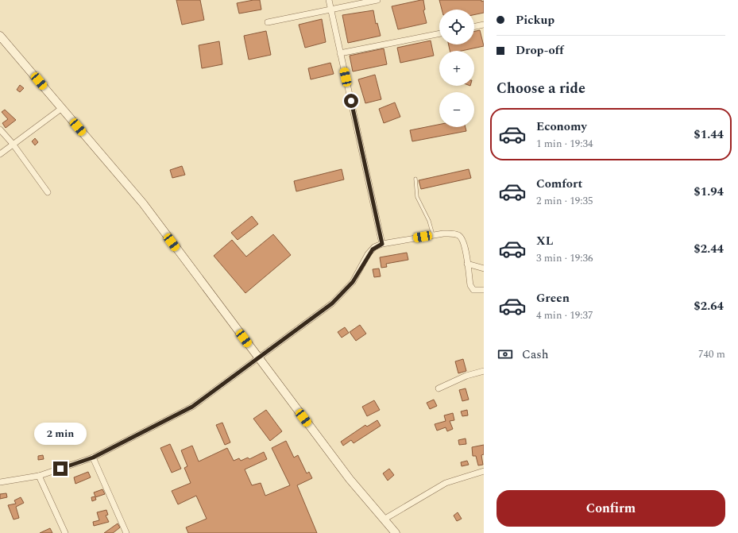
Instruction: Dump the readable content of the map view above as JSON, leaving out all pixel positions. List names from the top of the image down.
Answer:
{
  "page": {
    "banner": ["Pickup", "Drop-off"],
    "map_buttons": ["+", "−"],
    "heading": "Choose a ride",
    "list": [
      {
        "name": "Economy",
        "note": "1 min · 19:34",
        "value": "$1.44"
      },
      {
        "name": "Comfort",
        "note": "2 min · 19:35",
        "value": "$1.94"
      },
      {
        "name": "XL",
        "note": "3 min · 19:36",
        "value": "$2.44"
      },
      {
        "name": "Green",
        "note": "4 min · 19:37",
        "value": "$2.64"
      }
    ],
    "pay": ["Cash", "740 m"],
    "bubble": "2 min",
    "buttons": "Confirm"
  }
}
